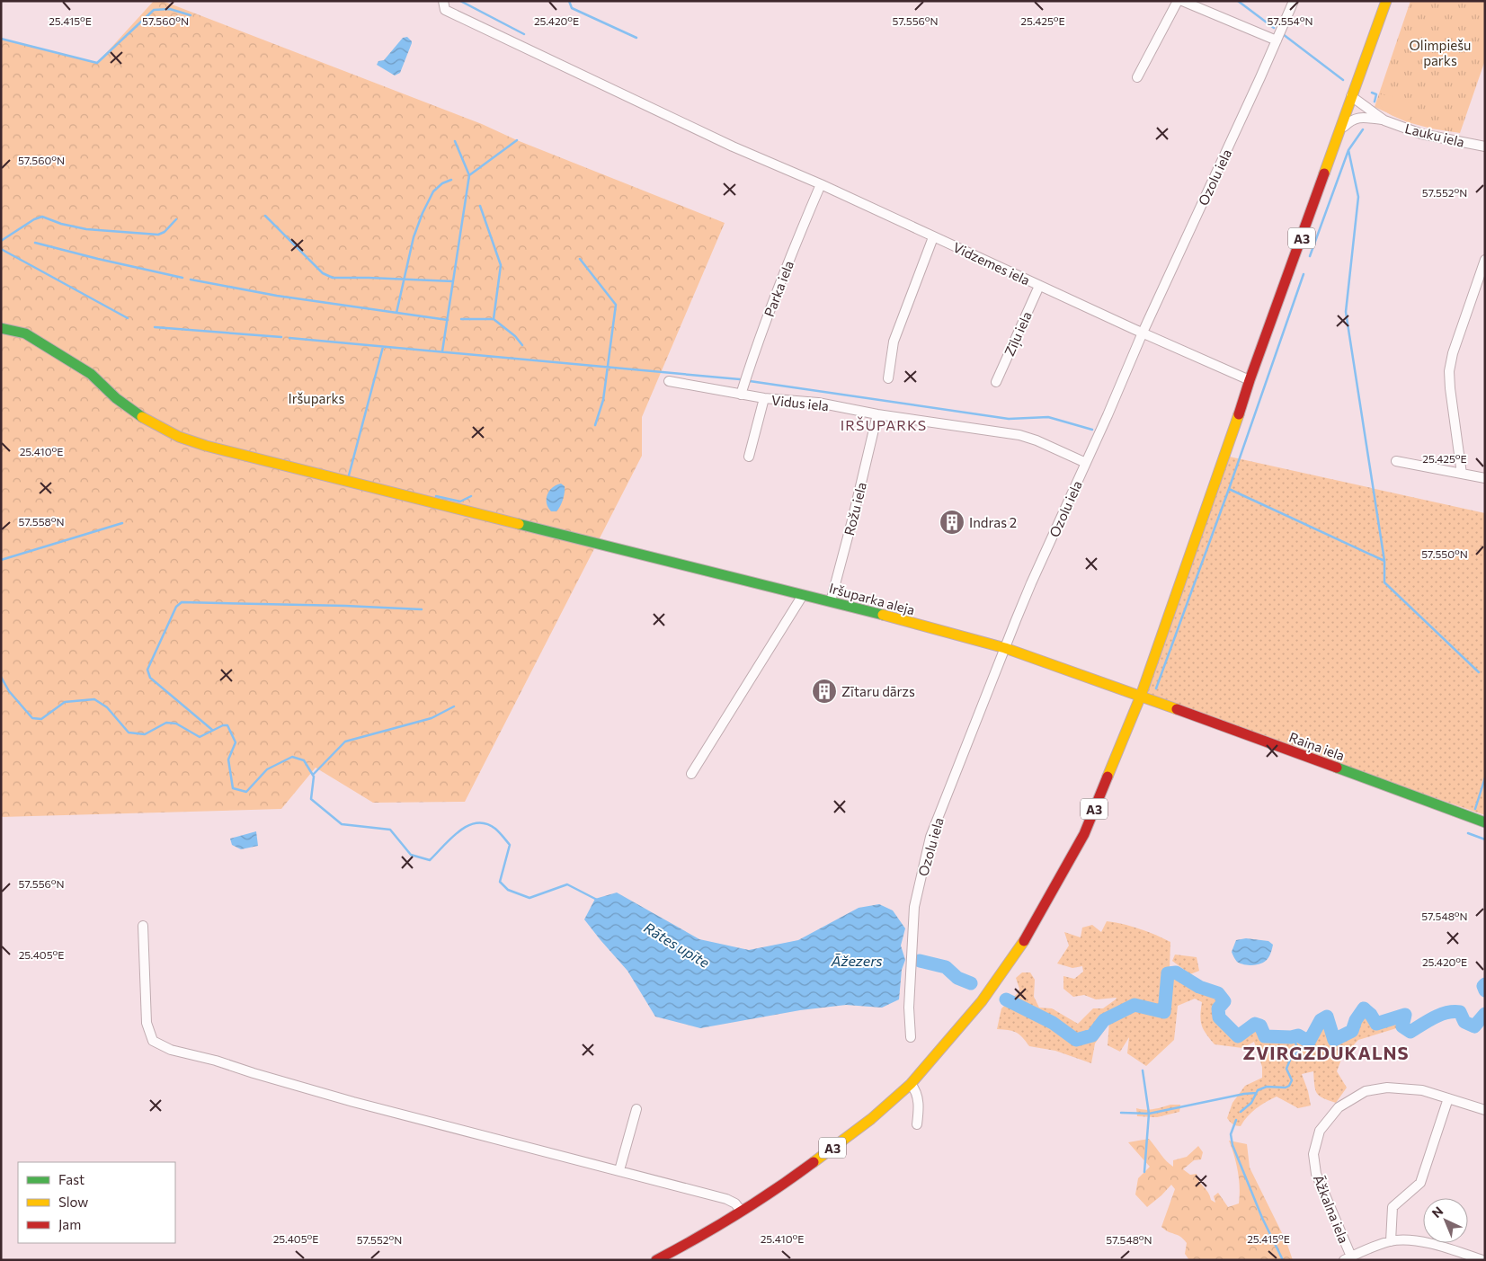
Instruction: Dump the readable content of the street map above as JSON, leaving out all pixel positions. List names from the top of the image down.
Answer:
{
  "streets": {
    "main road": ["A3", "Iršuparka aleja", "Raiņa iela"],
    "street": [
      "Lauku iela",
      "Ozolu iela",
      "Vidzemes iela",
      "Parka iela",
      "Zīļu iela",
      "Vidus iela",
      "Rožu iela",
      "Āžkalna iela"
    ]
  },
  "crossings": [
    ["Ozolu iela", "Vidzemes iela"],
    ["Ozolu iela", "Vidus iela"],
    ["Ozolu iela", "Iršuparka aleja"],
    ["A3", "Vidzemes iela"],
    ["A3", "Iršuparka aleja"],
    ["A3", "Raiņa iela"],
    ["Vidzemes iela", "Parka iela"],
    ["Vidzemes iela", "Zīļu iela"],
    ["Parka iela", "Vidus iela"],
    ["Vidus iela", "Rožu iela"],
    ["Rožu iela", "Iršuparka aleja"],
    ["Iršuparka aleja", "Raiņa iela"]
  ],
  "districts": ["IRŠUPARKS", "ZVIRGZDUKALNS"],
  "water": ["Rātes upīte", "Āžezers"],
  "parks": ["Olimpiešu parks", "Iršuparks"],
  "places": {
    "building": ["Indras 2", "Zītaru dārzs"]
  },
  "legend": ["Fast", "Slow", "Jam"],
  "north": "top left",
  "coordinates": [
    "57.560°N",
    "57.556°N",
    "57.554°N",
    "25.420°E",
    "25.415°E",
    "25.425°E",
    "57.552°N",
    "25.410°E",
    "57.558°N",
    "57.550°N",
    "57.548°N",
    "25.405°E"
  ]
}
